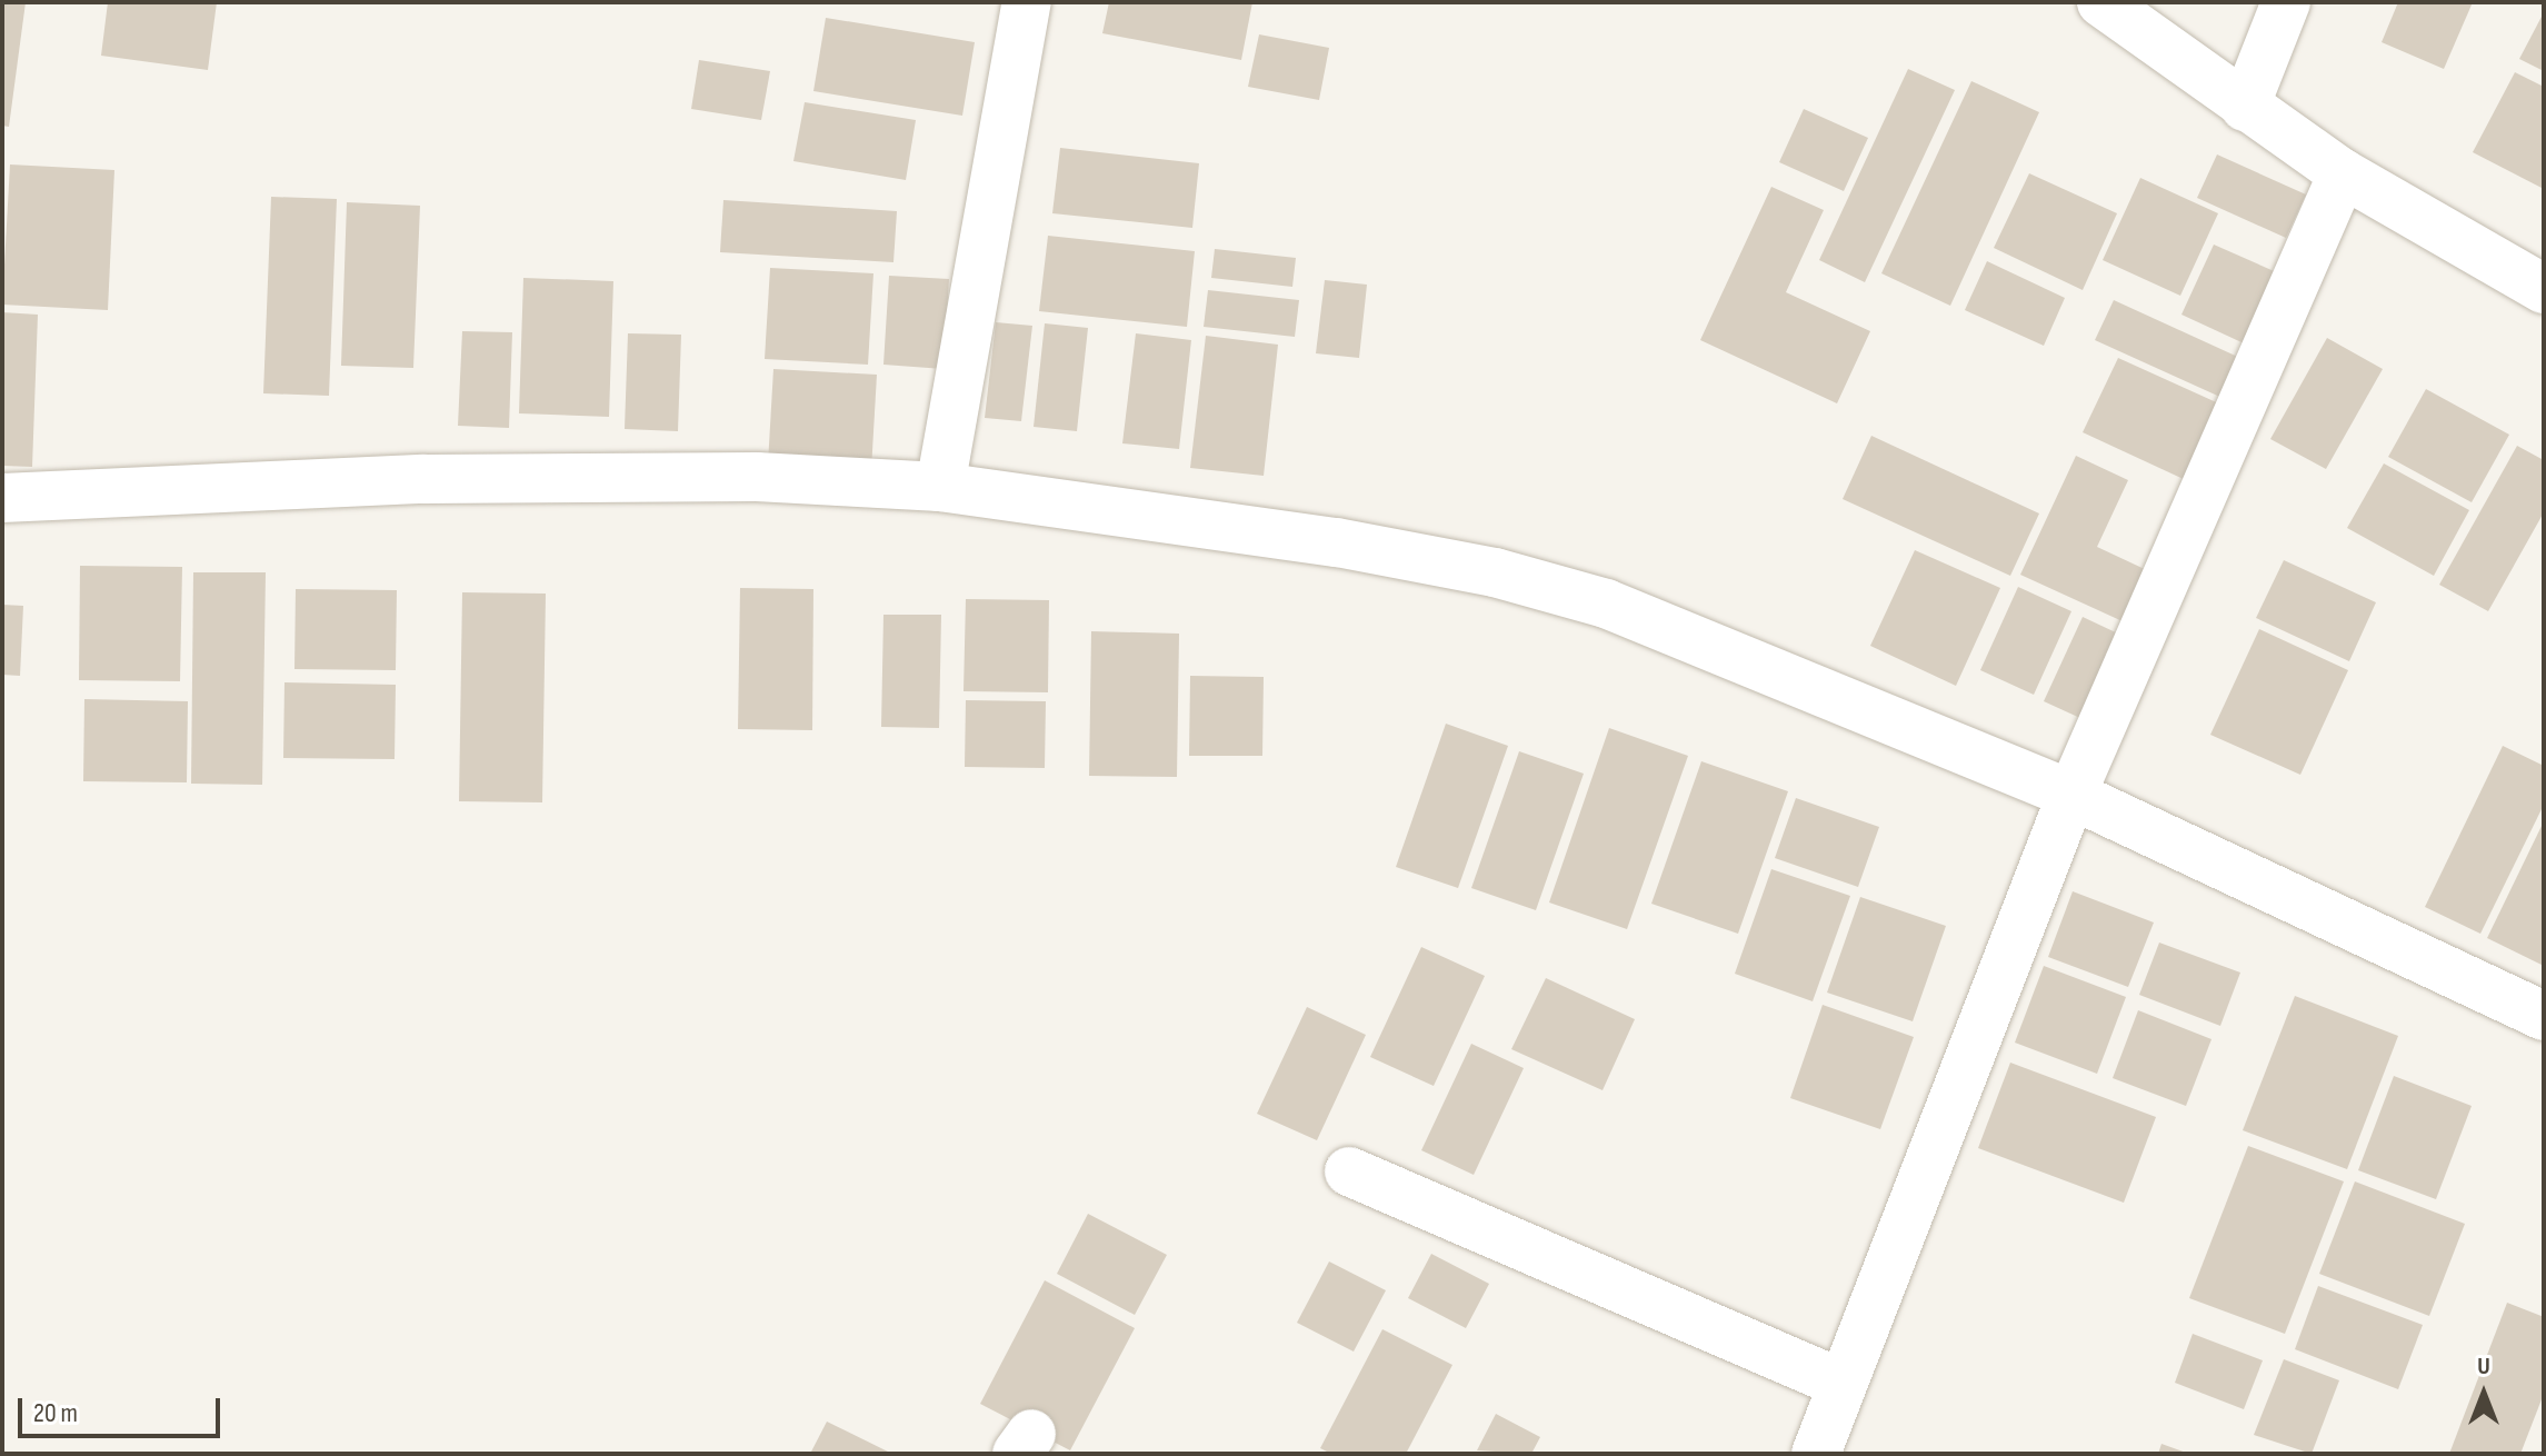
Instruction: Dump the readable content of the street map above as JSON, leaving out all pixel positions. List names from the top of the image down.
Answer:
{
  "scale_bar": "20 m",
  "north": "top"
}
